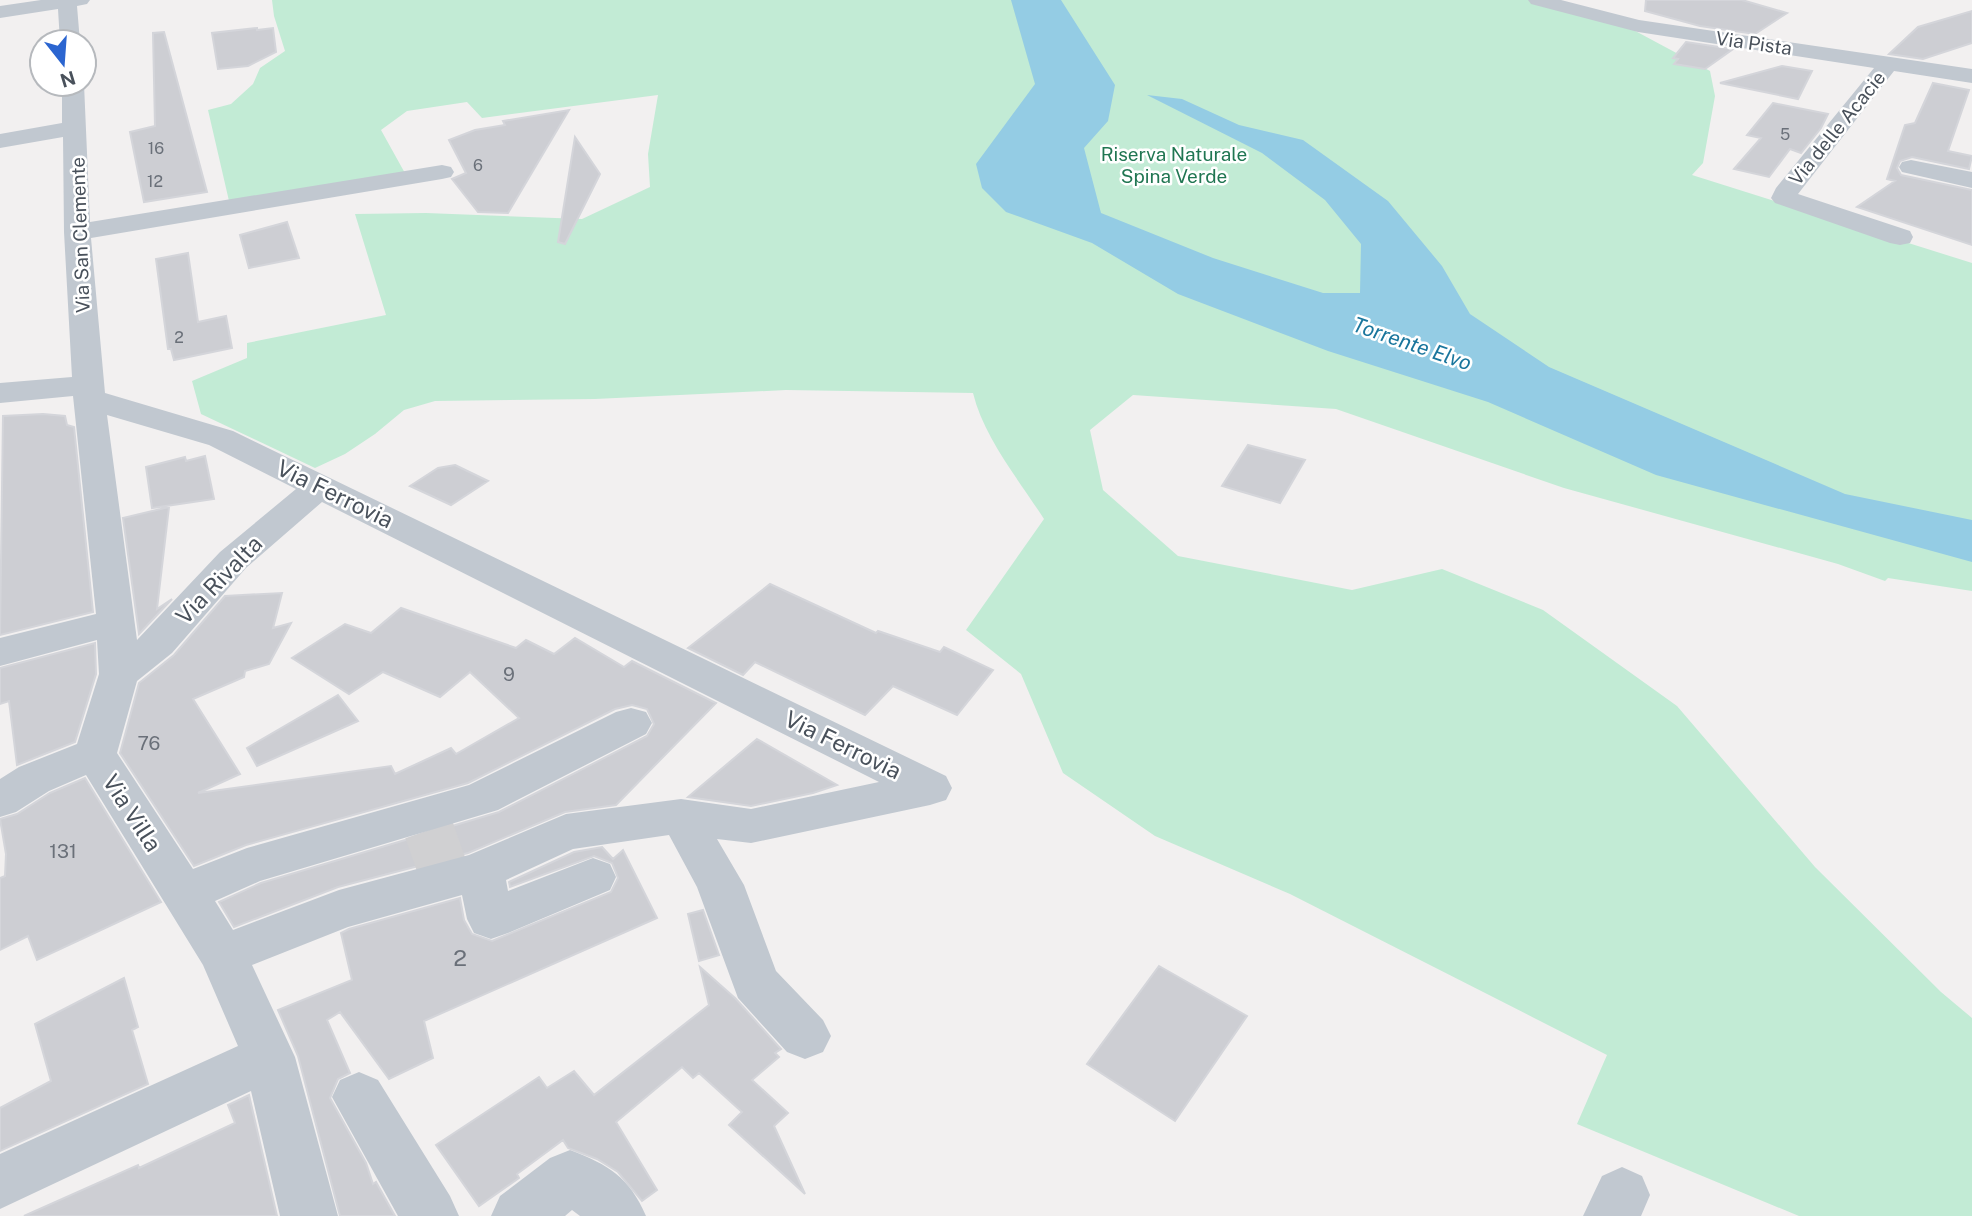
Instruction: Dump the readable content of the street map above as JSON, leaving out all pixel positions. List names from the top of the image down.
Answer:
{
  "streets": {
    "street": [
      "Via Pista",
      "Via delle Acacie",
      "Via San Clemente",
      "Via Ferrovia",
      "Via Rivalta",
      "Via Villa"
    ]
  },
  "crossings": [
    ["Via Pista", "Via delle Acacie"],
    ["Via San Clemente", "Via Ferrovia"],
    ["Via San Clemente", "Via Villa"],
    ["Via Ferrovia", "Via Rivalta"],
    ["Via Ferrovia", "Via Villa"],
    ["Via Rivalta", "Via Villa"]
  ],
  "water": ["Torrente Elvo"],
  "parks": ["Riserva Naturale Spina Verde"],
  "house_numbers": [
    "5",
    "16",
    "6",
    "12",
    "2",
    "9",
    "76",
    "131",
    "2"
  ],
  "north": "bottom"
}
